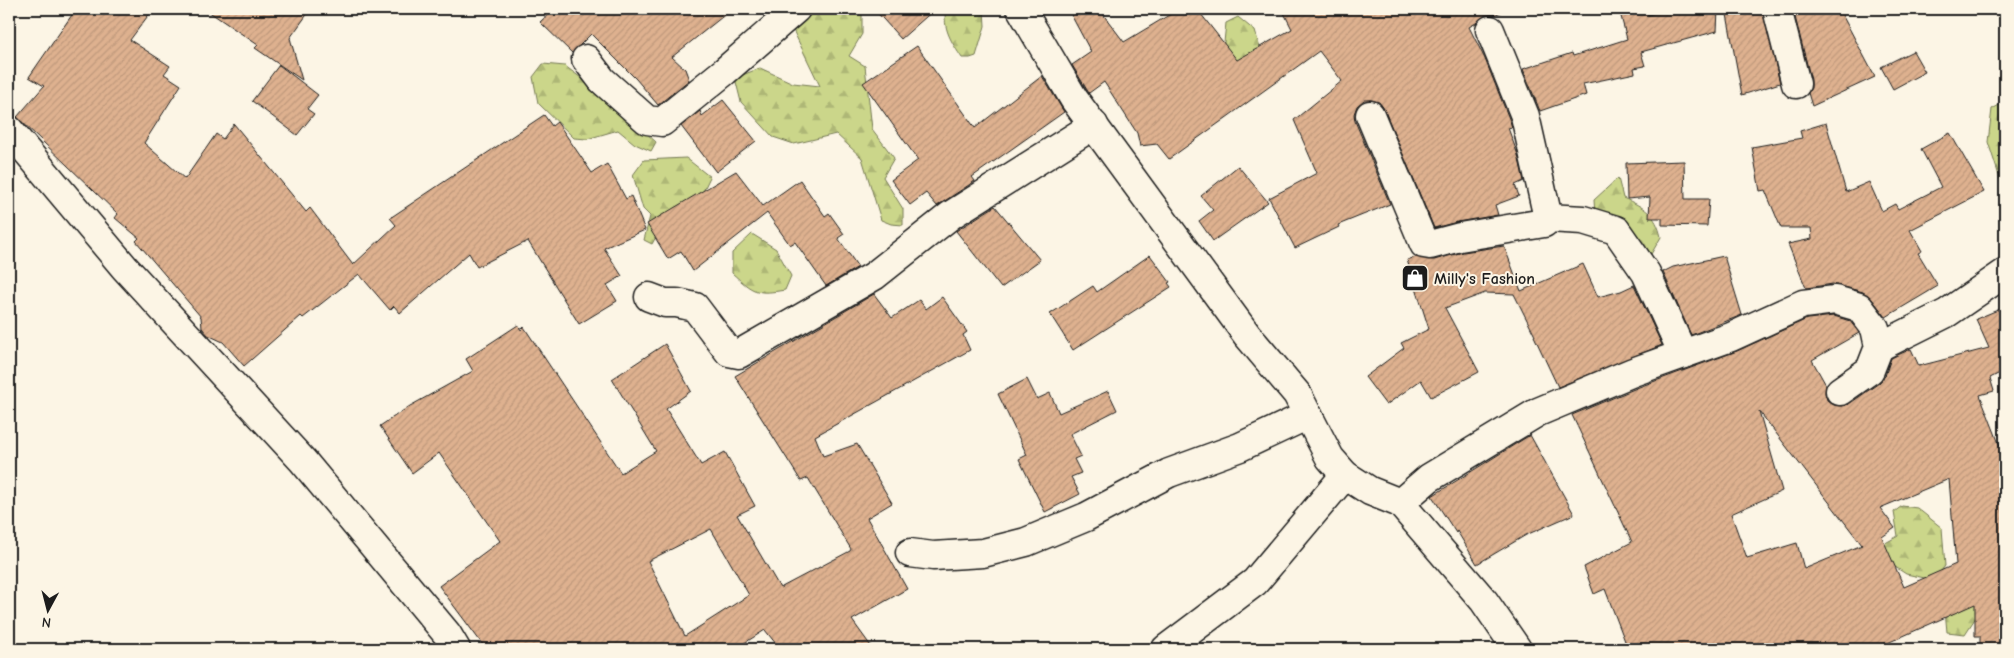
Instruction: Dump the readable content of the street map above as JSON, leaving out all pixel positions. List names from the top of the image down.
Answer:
{
  "places": {
    "shop": ["Milly's Fashion"]
  },
  "north": "bottom"
}
